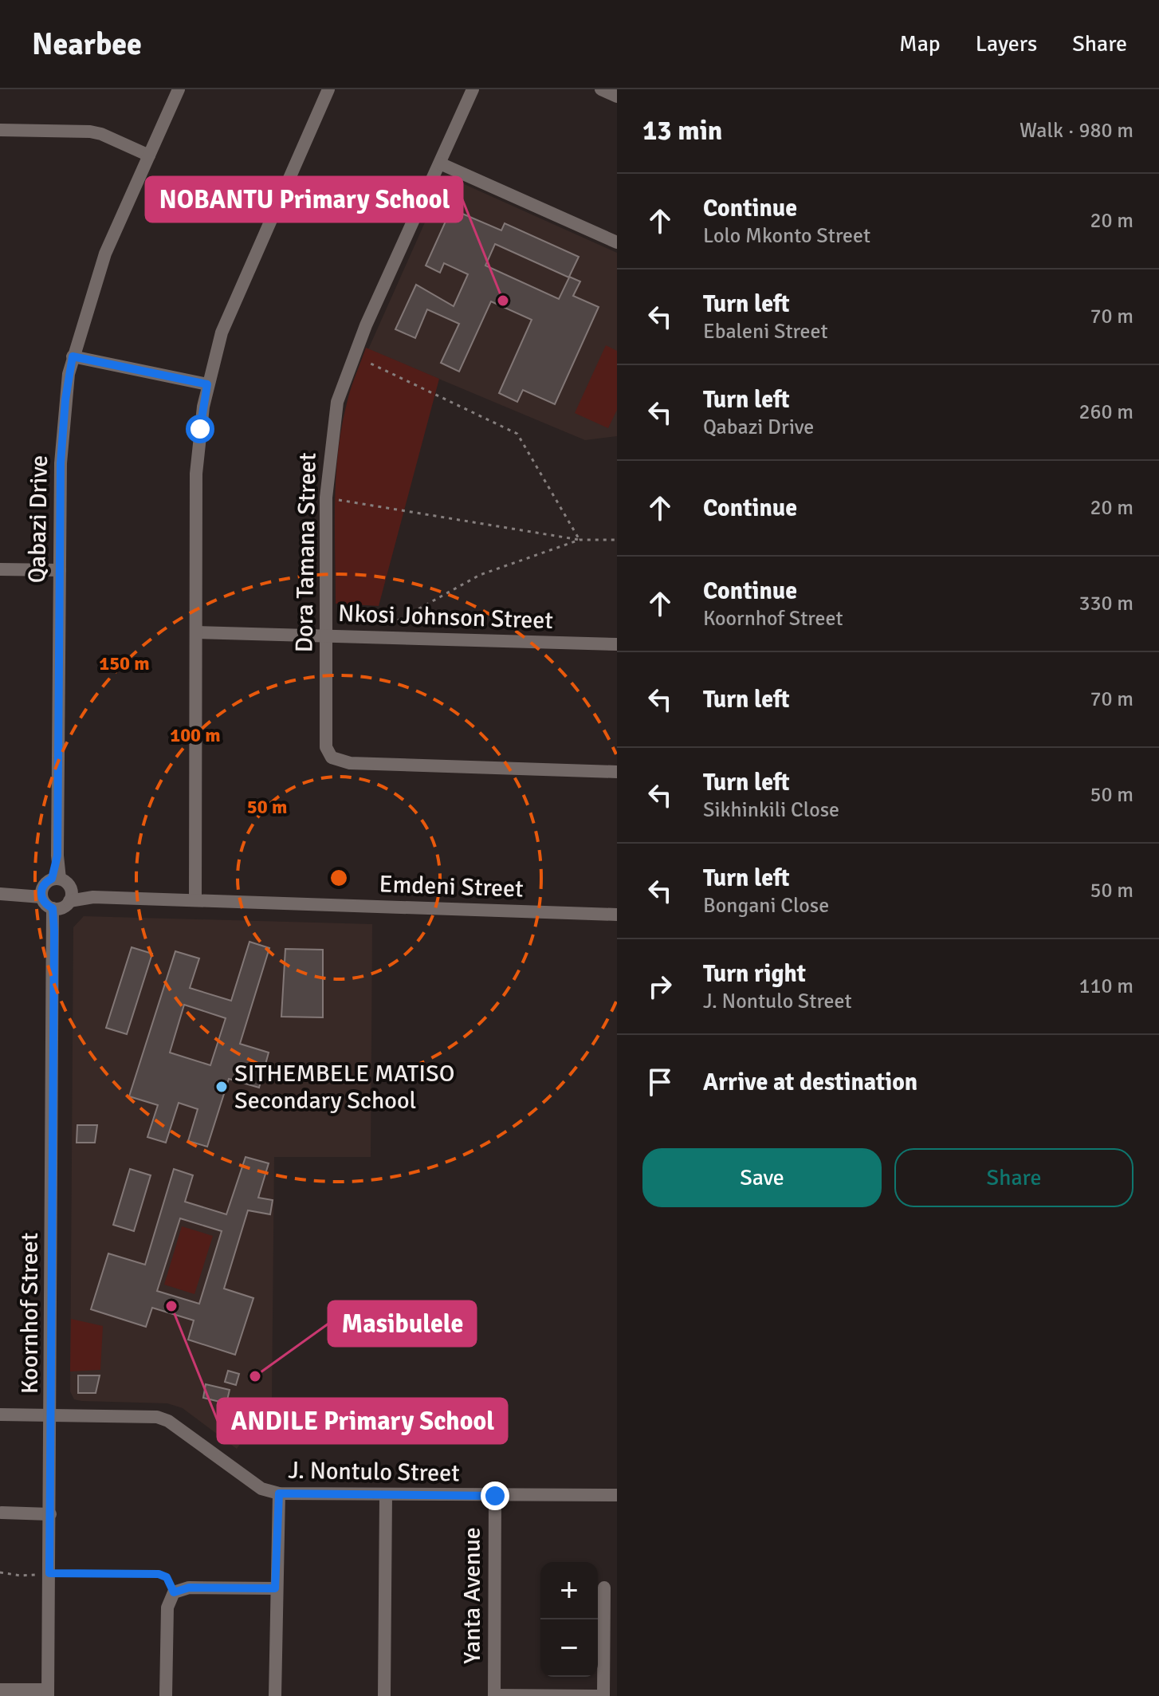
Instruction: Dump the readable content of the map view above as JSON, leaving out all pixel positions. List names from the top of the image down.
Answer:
{
  "streets": {
    "street": [
      "Qabazi Drive",
      "Dora Tamana Street",
      "Nkosi Johnson Street",
      "Emdeni Street",
      "Koornhof Street",
      "J. Nontulo Street",
      "Yanta Avenue"
    ]
  },
  "crossings": [
    ["Dora Tamana Street", "Nkosi Johnson Street"],
    ["Emdeni Street", "Koornhof Street"],
    ["Koornhof Street", "J. Nontulo Street"],
    ["J. Nontulo Street", "Yanta Avenue"]
  ],
  "places": [
    "NOBANTU Primary School",
    "SITHEMBELE MATISO Secondary School",
    "ANDILE Primary School",
    "Masibulele"
  ],
  "page": {
    "header": "Nearbee",
    "nav": ["Map", "Layers", "Share"],
    "heading": ["13 min", "Walk · 980 m"],
    "list": [
      ["Continue", "Lolo Mkonto Street", "20 m"],
      ["Turn left", "Ebaleni Street", "70 m"],
      ["Turn left", "Qabazi Drive", "260 m"],
      ["Continue", "20 m"],
      ["Continue", "Koornhof Street", "330 m"],
      ["Turn left", "70 m"],
      ["Turn left", "Sikhinkili Close", "50 m"],
      ["Turn left", "Bongani Close", "50 m"],
      ["Turn right", "J. Nontulo Street", "110 m"],
      "Arrive at destination"
    ],
    "buttons": ["Save", "Share"],
    "map_buttons": ["+", "−"]
  },
  "rings": ["150 m", "100 m", "50 m"]
}
